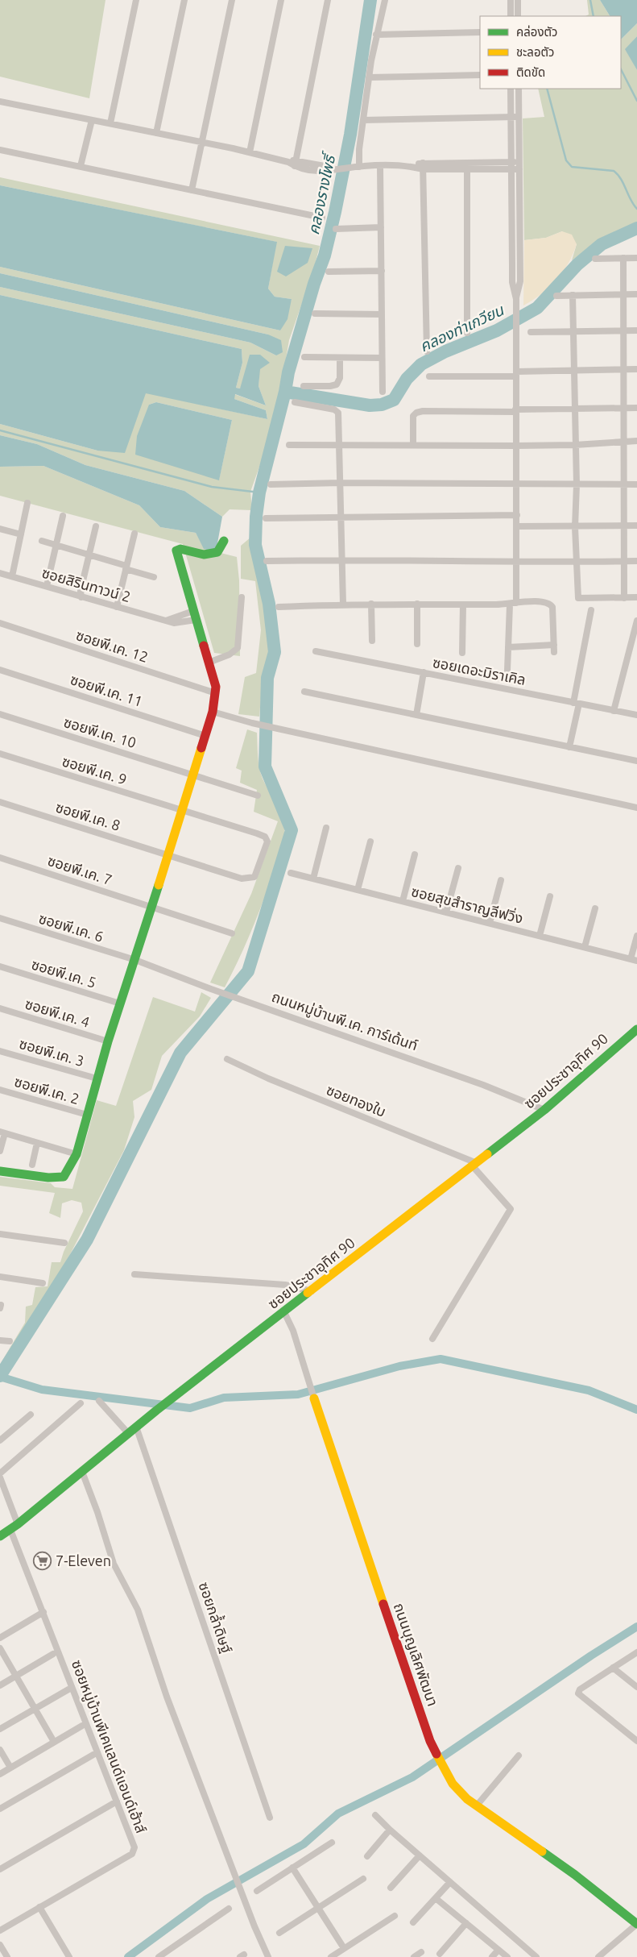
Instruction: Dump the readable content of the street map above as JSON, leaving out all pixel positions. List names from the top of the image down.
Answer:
{
  "streets": {
    "street": [
      "ซอยสิรินทาวน์ 2",
      "ซอยพี.เค. 12",
      "ซอยเดอะมิราเคิล",
      "ซอยพี.เค. 11",
      "ซอยพี.เค. 10",
      "ซอยพี.เค. 9",
      "ซอยพี.เค. 8",
      "ซอยพี.เค. 7",
      "ซอยสุขสำราญลีฟวิ่ง",
      "ซอยพี.เค. 6",
      "ซอยพี.เค. 5",
      "ซอยพี.เค. 4",
      "ถนนหมู่บ้านพี.เค. การ์เด้นท์",
      "ซอยพี.เค. 3",
      "ซอยประชาอุทิศ 90",
      "ซอยพี.เค. 2",
      "ซอยทองใบ",
      "ซอยกล้ำดิษฐ์",
      "ถนนบุญเลิศพัฒนา",
      "ซอยหมู่บ้านพีเคแลนด์แอนด์เฮ้าส์"
    ]
  },
  "crossings": [
    ["ซอยพี.เค. 9", "ซอยพี.เค. 8"],
    ["ซอยพี.เค. 6", "ถนนหมู่บ้านพี.เค. การ์เด้นท์"],
    ["ถนนหมู่บ้านพี.เค. การ์เด้นท์", "ซอยประชาอุทิศ 90"],
    ["ซอยประชาอุทิศ 90", "ซอยทองใบ"],
    ["ซอยประชาอุทิศ 90", "ซอยกล้ำดิษฐ์"],
    ["ซอยประชาอุทิศ 90", "ถนนบุญเลิศพัฒนา"],
    ["ซอยประชาอุทิศ 90", "ซอยหมู่บ้านพีเคแลนด์แอนด์เฮ้าส์"]
  ],
  "water": ["คลองรางโพธิ์", "คลองท่าเกวียน"],
  "places": {
    "supermarket": ["7-Eleven"]
  },
  "legend": ["คล่องตัว", "ชะลอตัว", "ติดขัด"]
}
